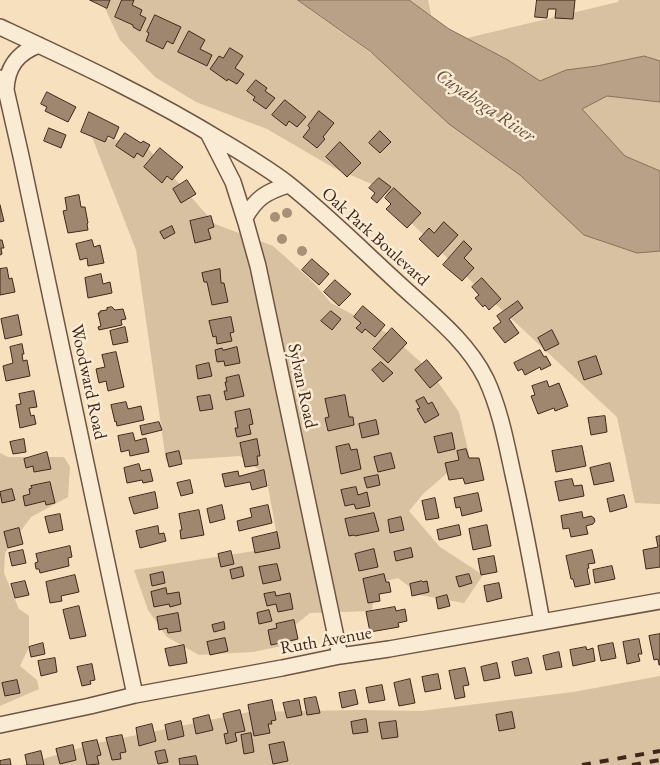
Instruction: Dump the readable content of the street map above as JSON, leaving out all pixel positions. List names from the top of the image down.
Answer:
{
  "streets": {
    "street": [
      "Oak Park Boulevard",
      "Woodward Road",
      "Sylvan Road",
      "Ruth Avenue"
    ]
  },
  "crossings": [
    ["Oak Park Boulevard", "Sylvan Road"],
    ["Oak Park Boulevard", "Ruth Avenue"],
    ["Woodward Road", "Ruth Avenue"],
    ["Sylvan Road", "Ruth Avenue"]
  ],
  "water": ["Cuyahoga River"]
}
